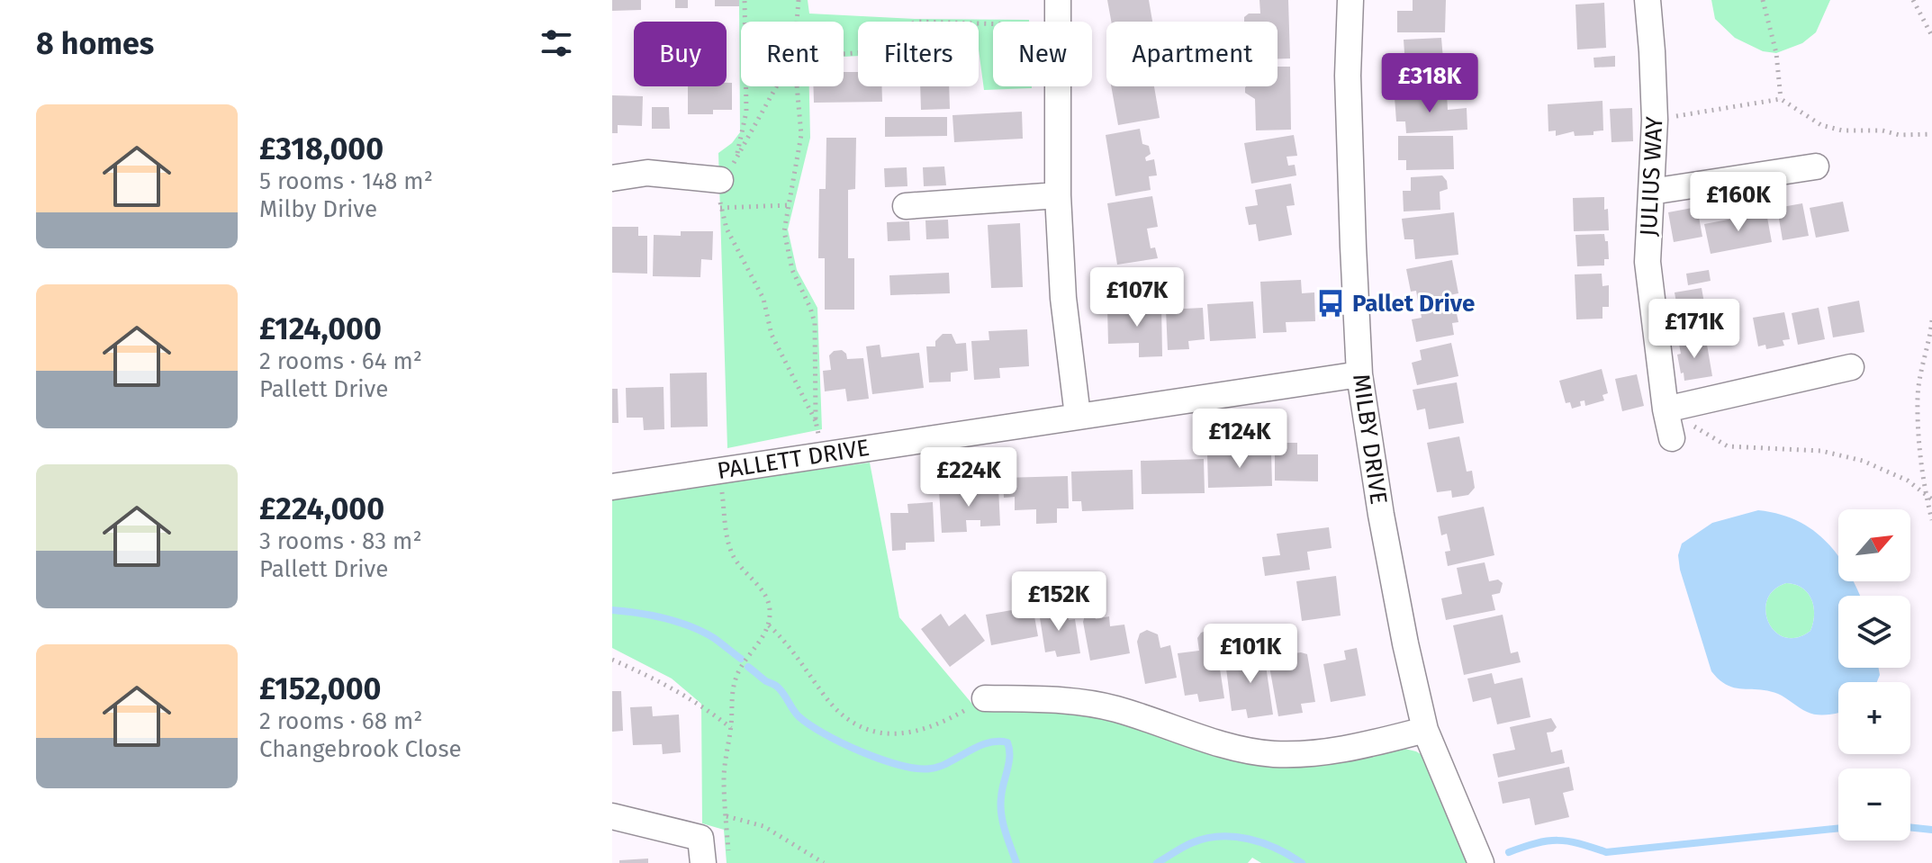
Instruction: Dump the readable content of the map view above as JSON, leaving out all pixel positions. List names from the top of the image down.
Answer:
{
  "streets": {
    "street": ["JULIUS WAY", "MILBY DRIVE", "PALLETT DRIVE"]
  },
  "crossings": [
    ["MILBY DRIVE", "PALLETT DRIVE"]
  ],
  "places": {
    "bus stop": ["Pallet Drive"]
  },
  "north": "top right",
  "page": {
    "heading": "8 homes",
    "chip": [
      "Buy",
      "Rent",
      "Filters",
      "New",
      "Apartment"
    ],
    "price": [
      "£318K",
      "£160K",
      "£107K",
      "£171K",
      "£124K",
      "£224K",
      "£152K",
      "£101K"
    ],
    "list": [
      {
        "name": "£318,000",
        "note": "5 rooms · 148 m² · Milby Drive"
      },
      {
        "name": "£124,000",
        "note": "2 rooms · 64 m² · Pallett Drive"
      },
      {
        "name": "£224,000",
        "note": "3 rooms · 83 m² · Pallett Drive"
      },
      {
        "name": "£152,000",
        "note": "2 rooms · 68 m² · Changebrook Close"
      }
    ],
    "map_buttons": ["+", "−"]
  }
}
